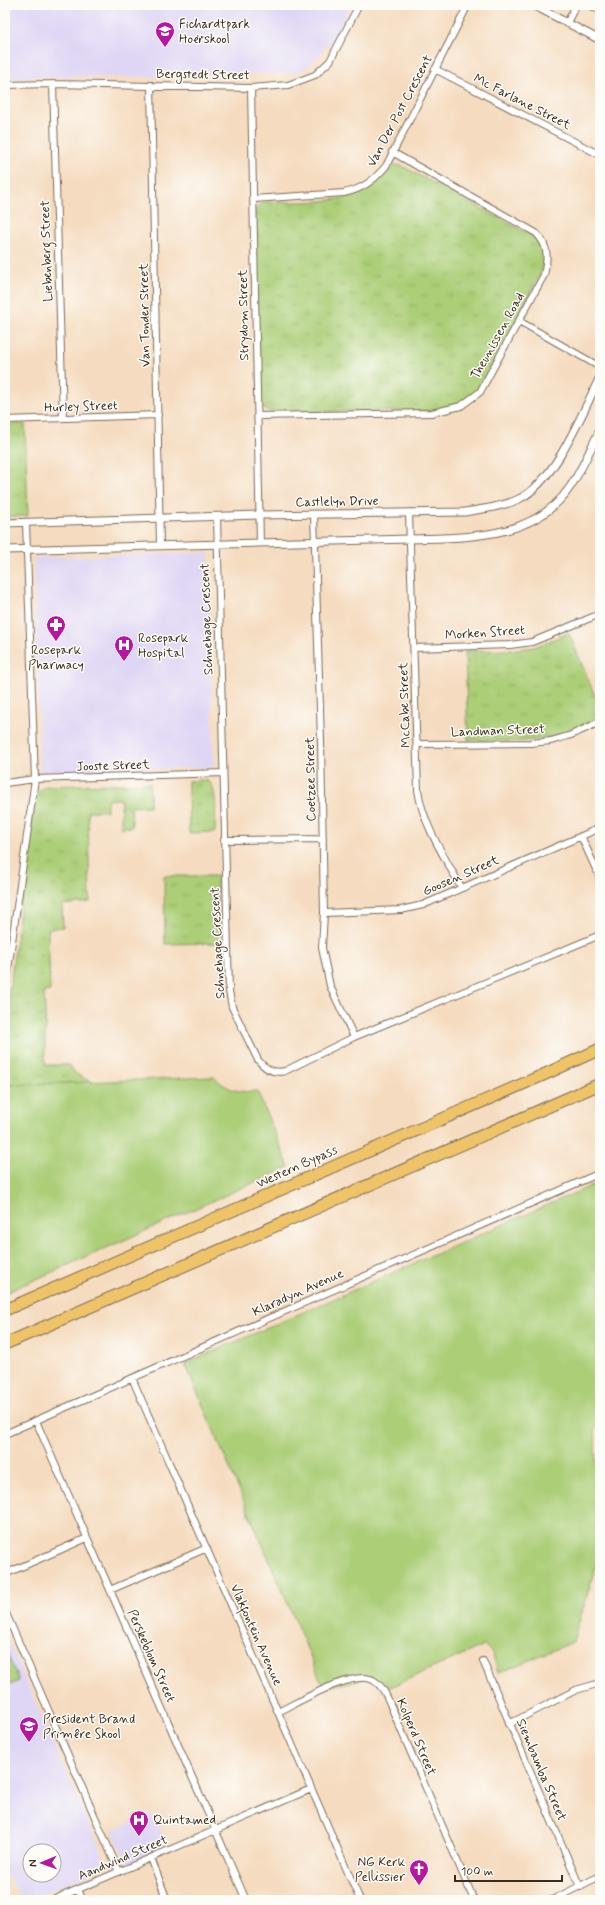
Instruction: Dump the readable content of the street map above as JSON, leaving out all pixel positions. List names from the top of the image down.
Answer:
{
  "streets": {
    "highway": ["Western Bypass"],
    "street": [
      "Bergstedt Street",
      "Mc Farlane Street",
      "Van Der Post Crescent",
      "Liebenberg Street",
      "Van Tonder Street",
      "Strydom Street",
      "Theunissen Road",
      "Hurley Street",
      "Castlelyn Drive",
      "Schnehage Crescent",
      "Morken Street",
      "McCabe Street",
      "Landman Street",
      "Jooste Street",
      "Coetzee Street",
      "Goosen Street",
      "Klaradyn Avenue",
      "Vlakfontein Avenue",
      "Perskeblom Street",
      "Kolperd Street",
      "Siembamba Street",
      "Aandwind Street"
    ]
  },
  "crossings": [
    ["Bergstedt Street", "Liebenberg Street"],
    ["Bergstedt Street", "Van Tonder Street"],
    ["Bergstedt Street", "Strydom Street"],
    ["Mc Farlane Street", "Van Der Post Crescent"],
    ["Van Der Post Crescent", "Strydom Street"],
    ["Van Der Post Crescent", "Theunissen Road"],
    ["Liebenberg Street", "Hurley Street"],
    ["Van Tonder Street", "Hurley Street"],
    ["Van Tonder Street", "Castlelyn Drive"],
    ["Strydom Street", "Theunissen Road"],
    ["Strydom Street", "Castlelyn Drive"],
    ["Castlelyn Drive", "Schnehage Crescent"],
    ["Castlelyn Drive", "McCabe Street"],
    ["Castlelyn Drive", "Coetzee Street"],
    ["Schnehage Crescent", "Jooste Street"],
    ["Schnehage Crescent", "Coetzee Street"],
    ["Morken Street", "McCabe Street"],
    ["McCabe Street", "Landman Street"],
    ["McCabe Street", "Goosen Street"],
    ["Coetzee Street", "Goosen Street"],
    ["Klaradyn Avenue", "Vlakfontein Avenue"],
    ["Klaradyn Avenue", "Perskeblom Street"],
    ["Vlakfontein Avenue", "Kolperd Street"],
    ["Vlakfontein Avenue", "Aandwind Street"],
    ["Perskeblom Street", "Aandwind Street"]
  ],
  "places": {
    "school or university": ["Fichardtpark Hoërskool", "President Brand Primêre Skool"],
    "pharmacy": ["Rosepark Pharmacy"],
    "hospital": ["Rosepark Hospital", "Quintamed"],
    "church": ["NG Kerk Pellissier"]
  },
  "scale_bar": "100 m",
  "north": "left"
}
